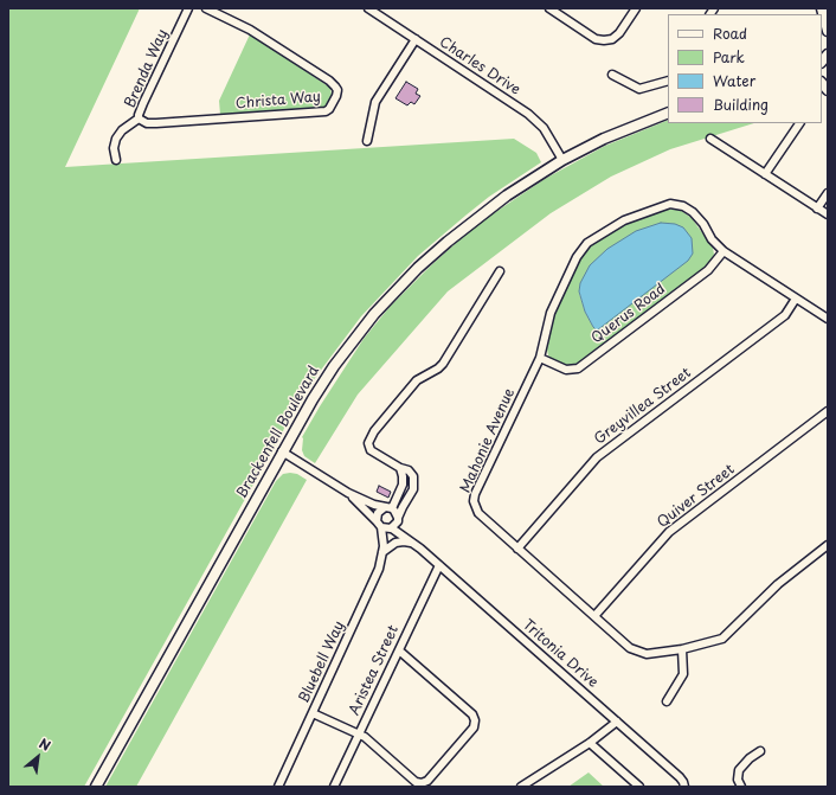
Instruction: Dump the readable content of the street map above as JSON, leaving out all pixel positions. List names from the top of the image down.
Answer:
{
  "streets": {
    "street": [
      "Charles Drive",
      "Brenda Way",
      "Christa Way",
      "Querus Road",
      "Greyvillea Street",
      "Brackenfell Boulevard",
      "Mahonie Avenue",
      "Quiver Street",
      "Tritonia Drive",
      "Bluebell Way",
      "Aristea Street"
    ]
  },
  "crossings": [
    ["Charles Drive", "Brackenfell Boulevard"],
    ["Brenda Way", "Christa Way"],
    ["Querus Road", "Mahonie Avenue"],
    ["Greyvillea Street", "Mahonie Avenue"],
    ["Mahonie Avenue", "Quiver Street"],
    ["Tritonia Drive", "Bluebell Way"],
    ["Tritonia Drive", "Aristea Street"]
  ],
  "legend": [
    "Road",
    "Park",
    "Water",
    "Building"
  ],
  "north": "top right"
}
